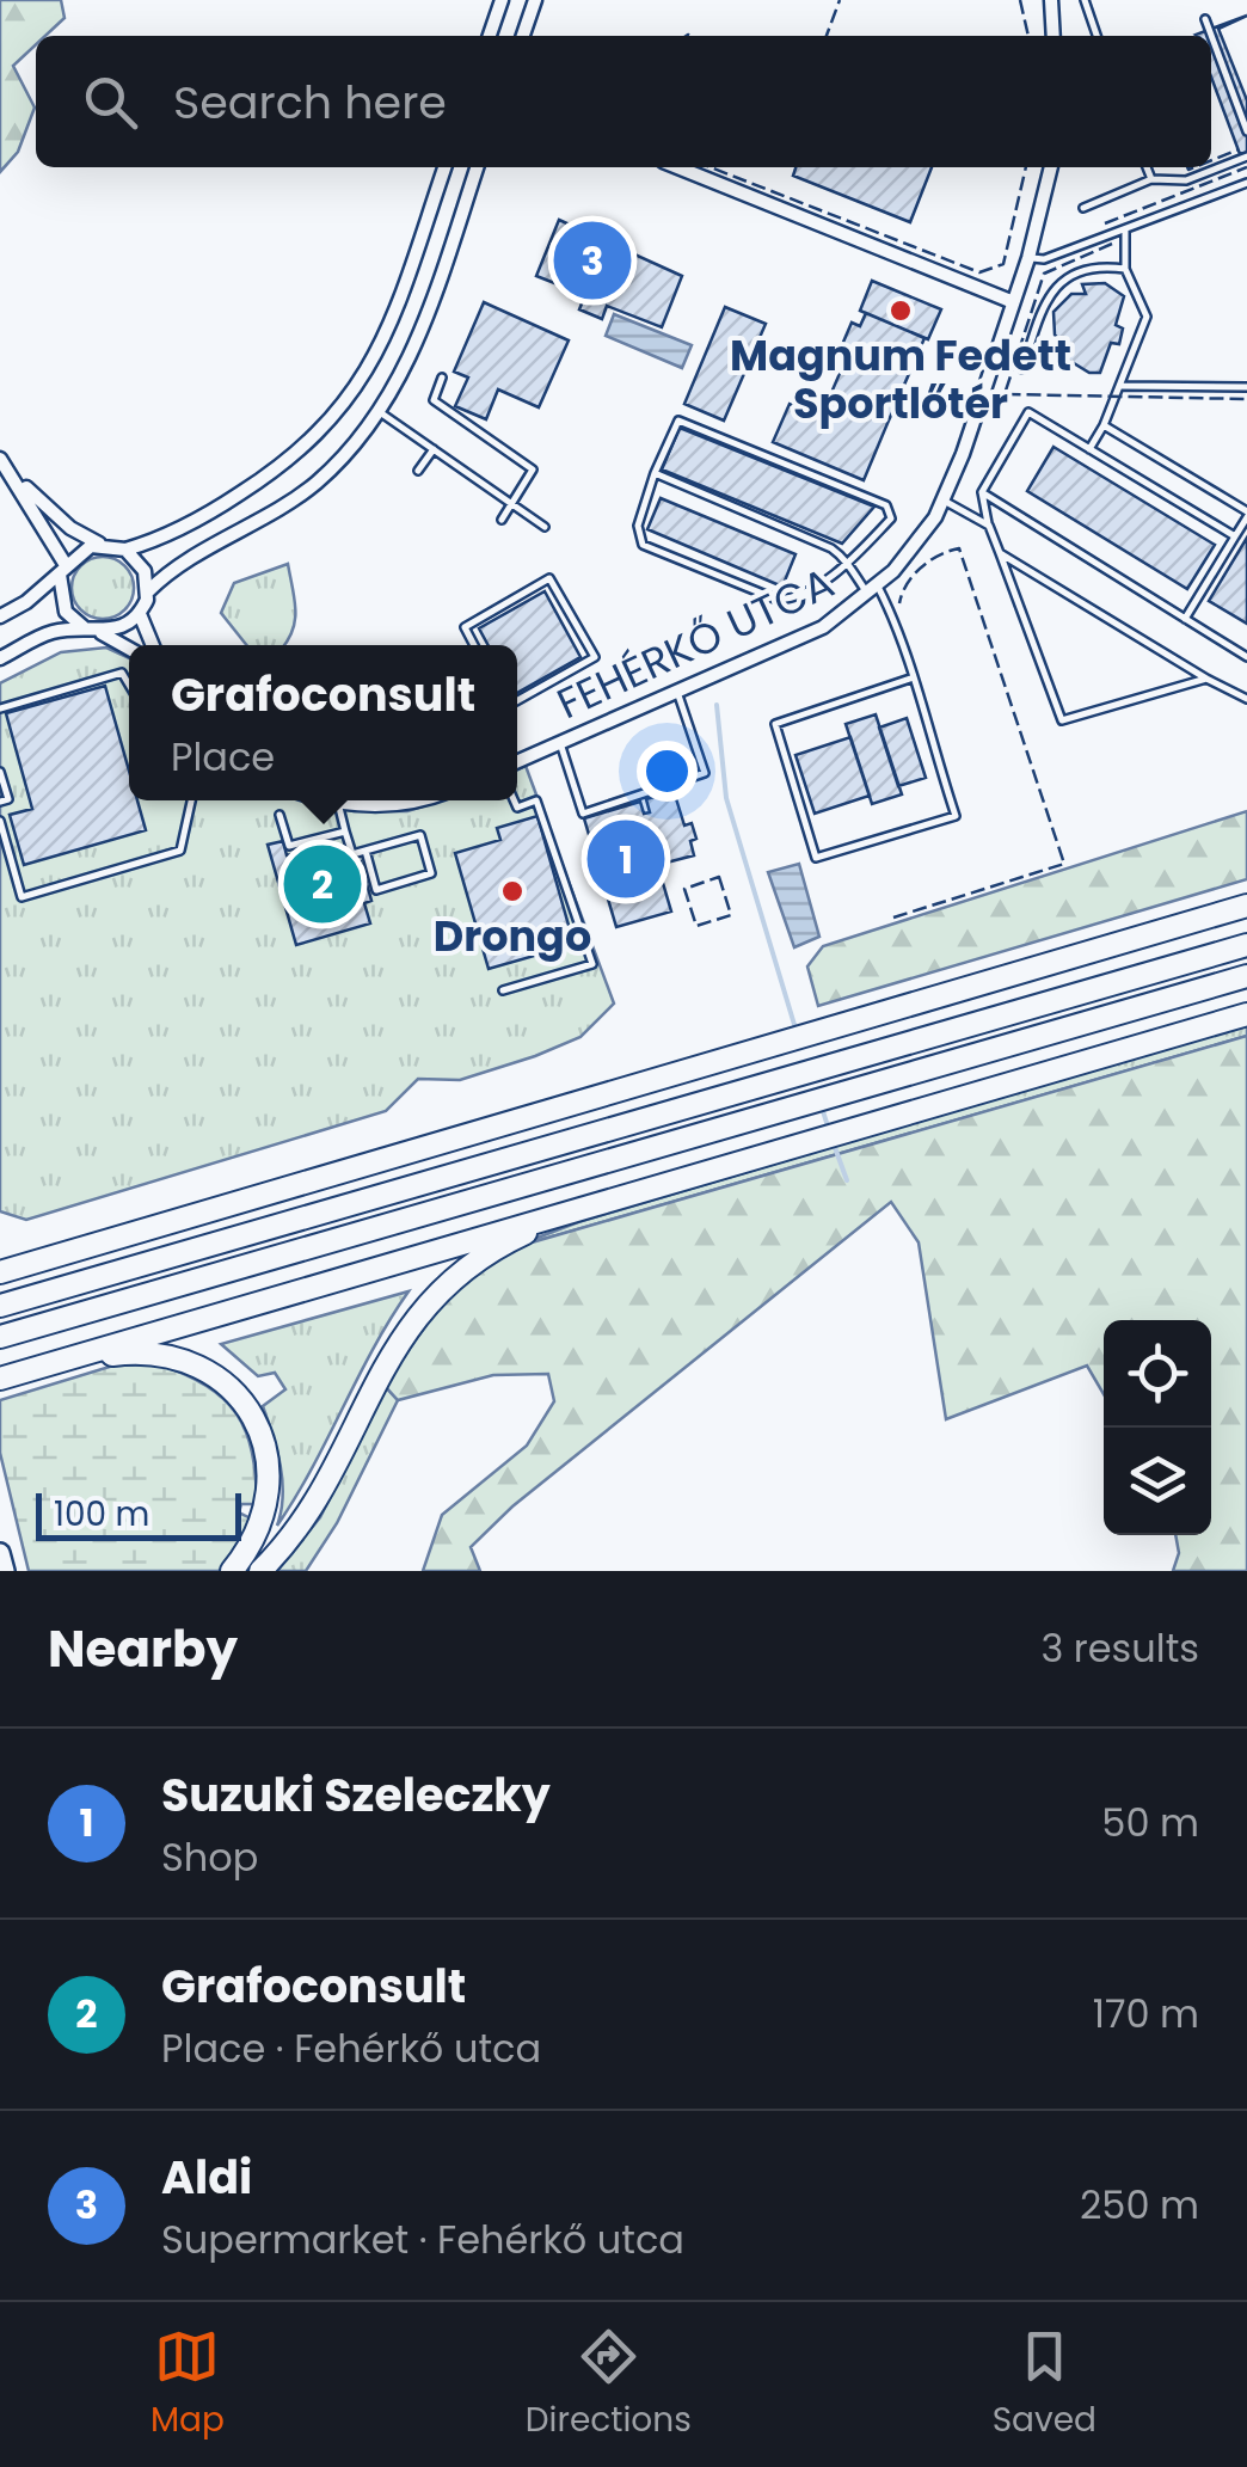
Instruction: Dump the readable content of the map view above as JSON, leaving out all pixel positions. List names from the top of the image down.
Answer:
{
  "streets": {
    "street": ["FEHÉRKŐ UTCA"]
  },
  "places": ["Magnum Fedett Sportlőtér", "Drongo"],
  "scale_bar": "100 m",
  "page": {
    "search": "Search here",
    "pins": ["3", "1", "2"],
    "popup": ["Grafoconsult", "Place"],
    "scale": "100 m",
    "heading": ["Nearby", "3 results"],
    "list": [
      {
        "mark": "1",
        "name": "Suzuki Szeleczky",
        "note": "Shop",
        "value": "50 m"
      },
      {
        "mark": "2",
        "name": "Grafoconsult",
        "note": "Place · Fehérkő utca",
        "value": "170 m"
      },
      {
        "mark": "3",
        "name": "Aldi",
        "note": "Supermarket · Fehérkő utca",
        "value": "250 m"
      }
    ],
    "nav": ["Map", "Directions", "Saved"]
  }
}
